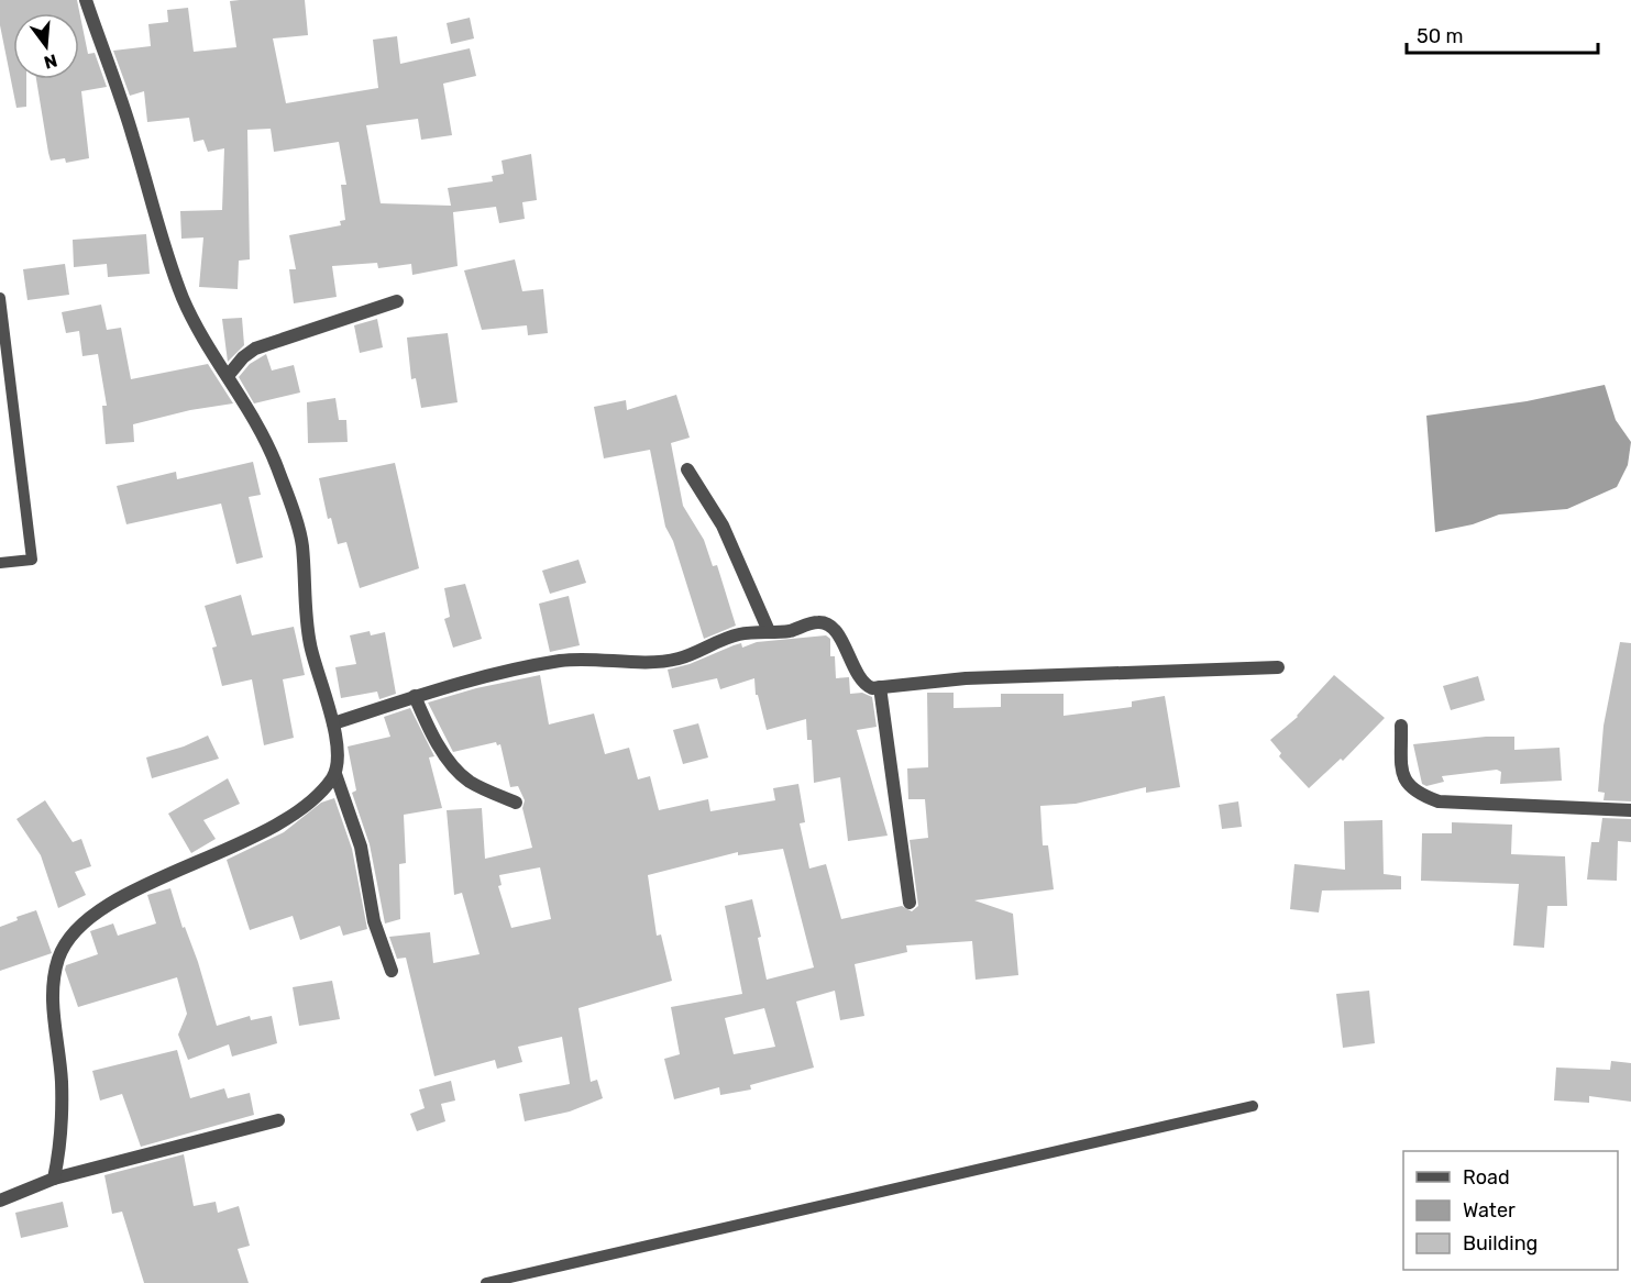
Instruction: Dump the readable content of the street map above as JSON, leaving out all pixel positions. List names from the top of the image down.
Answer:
{
  "legend": ["Road", "Water", "Building"],
  "scale_bar": "50 m",
  "north": "bottom"
}
